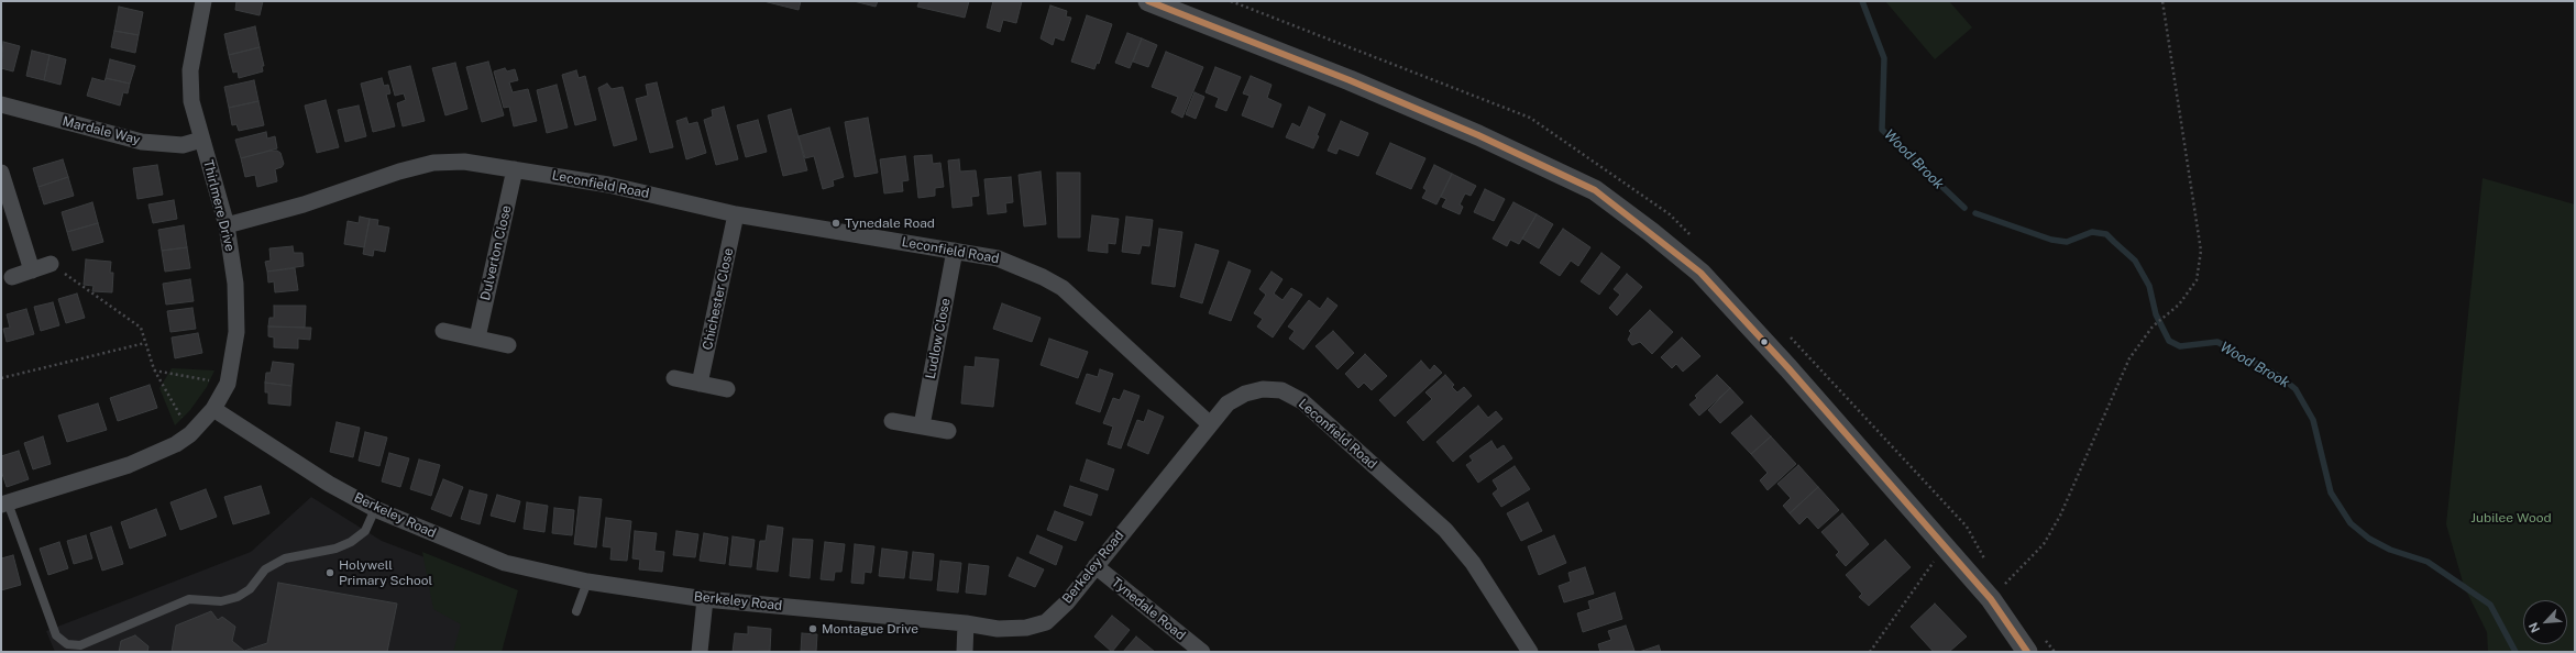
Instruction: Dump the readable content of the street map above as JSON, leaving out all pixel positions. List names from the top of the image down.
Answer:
{
  "streets": {
    "street": [
      "Mardale Way",
      "Leconfield Road",
      "Thirlmere Drive",
      "Dulverton Close",
      "Chichester Close",
      "Ludlow Close",
      "Berkeley Road",
      "Tynedale Road"
    ]
  },
  "crossings": [
    ["Mardale Way", "Thirlmere Drive"],
    ["Leconfield Road", "Thirlmere Drive"],
    ["Leconfield Road", "Dulverton Close"],
    ["Leconfield Road", "Chichester Close"],
    ["Leconfield Road", "Ludlow Close"],
    ["Leconfield Road", "Berkeley Road"],
    ["Thirlmere Drive", "Berkeley Road"],
    ["Berkeley Road", "Tynedale Road"]
  ],
  "water": ["Wood Brook"],
  "parks": ["Jubilee Wood"],
  "places": ["Tynedale Road", "Holywell Primary School", "Montague Drive"],
  "north": "bottom left"
}
